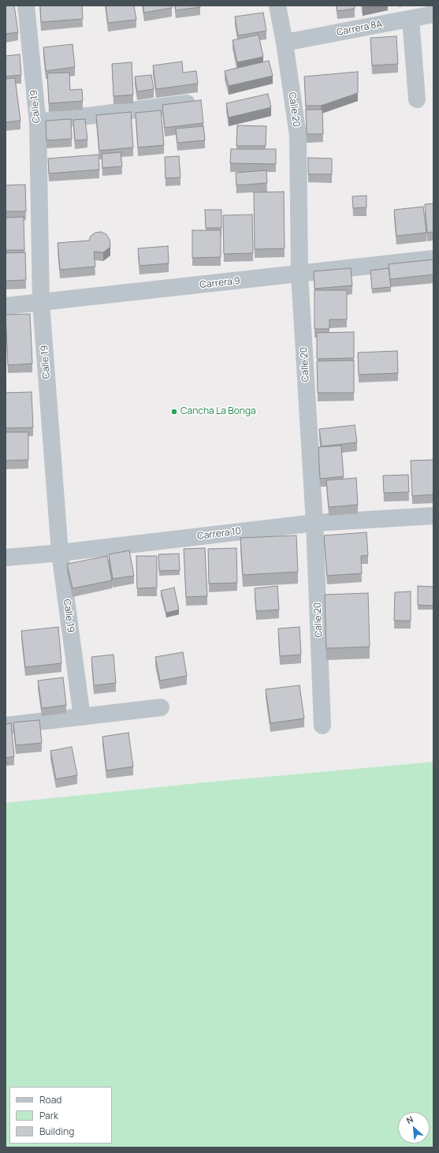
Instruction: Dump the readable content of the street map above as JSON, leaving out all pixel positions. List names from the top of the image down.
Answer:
{
  "streets": {
    "street": [
      "Carrera 8A",
      "Calle 19",
      "Calle 20",
      "Carrera 9",
      "Carrera 10"
    ]
  },
  "crossings": [
    ["Carrera 8A", "Calle 20"],
    ["Calle 19", "Carrera 9"],
    ["Calle 19", "Carrera 10"],
    ["Calle 20", "Carrera 9"],
    ["Calle 20", "Carrera 10"]
  ],
  "places": ["Cancha La Bonga"],
  "legend": ["Road", "Park", "Building"],
  "north": "top left"
}
